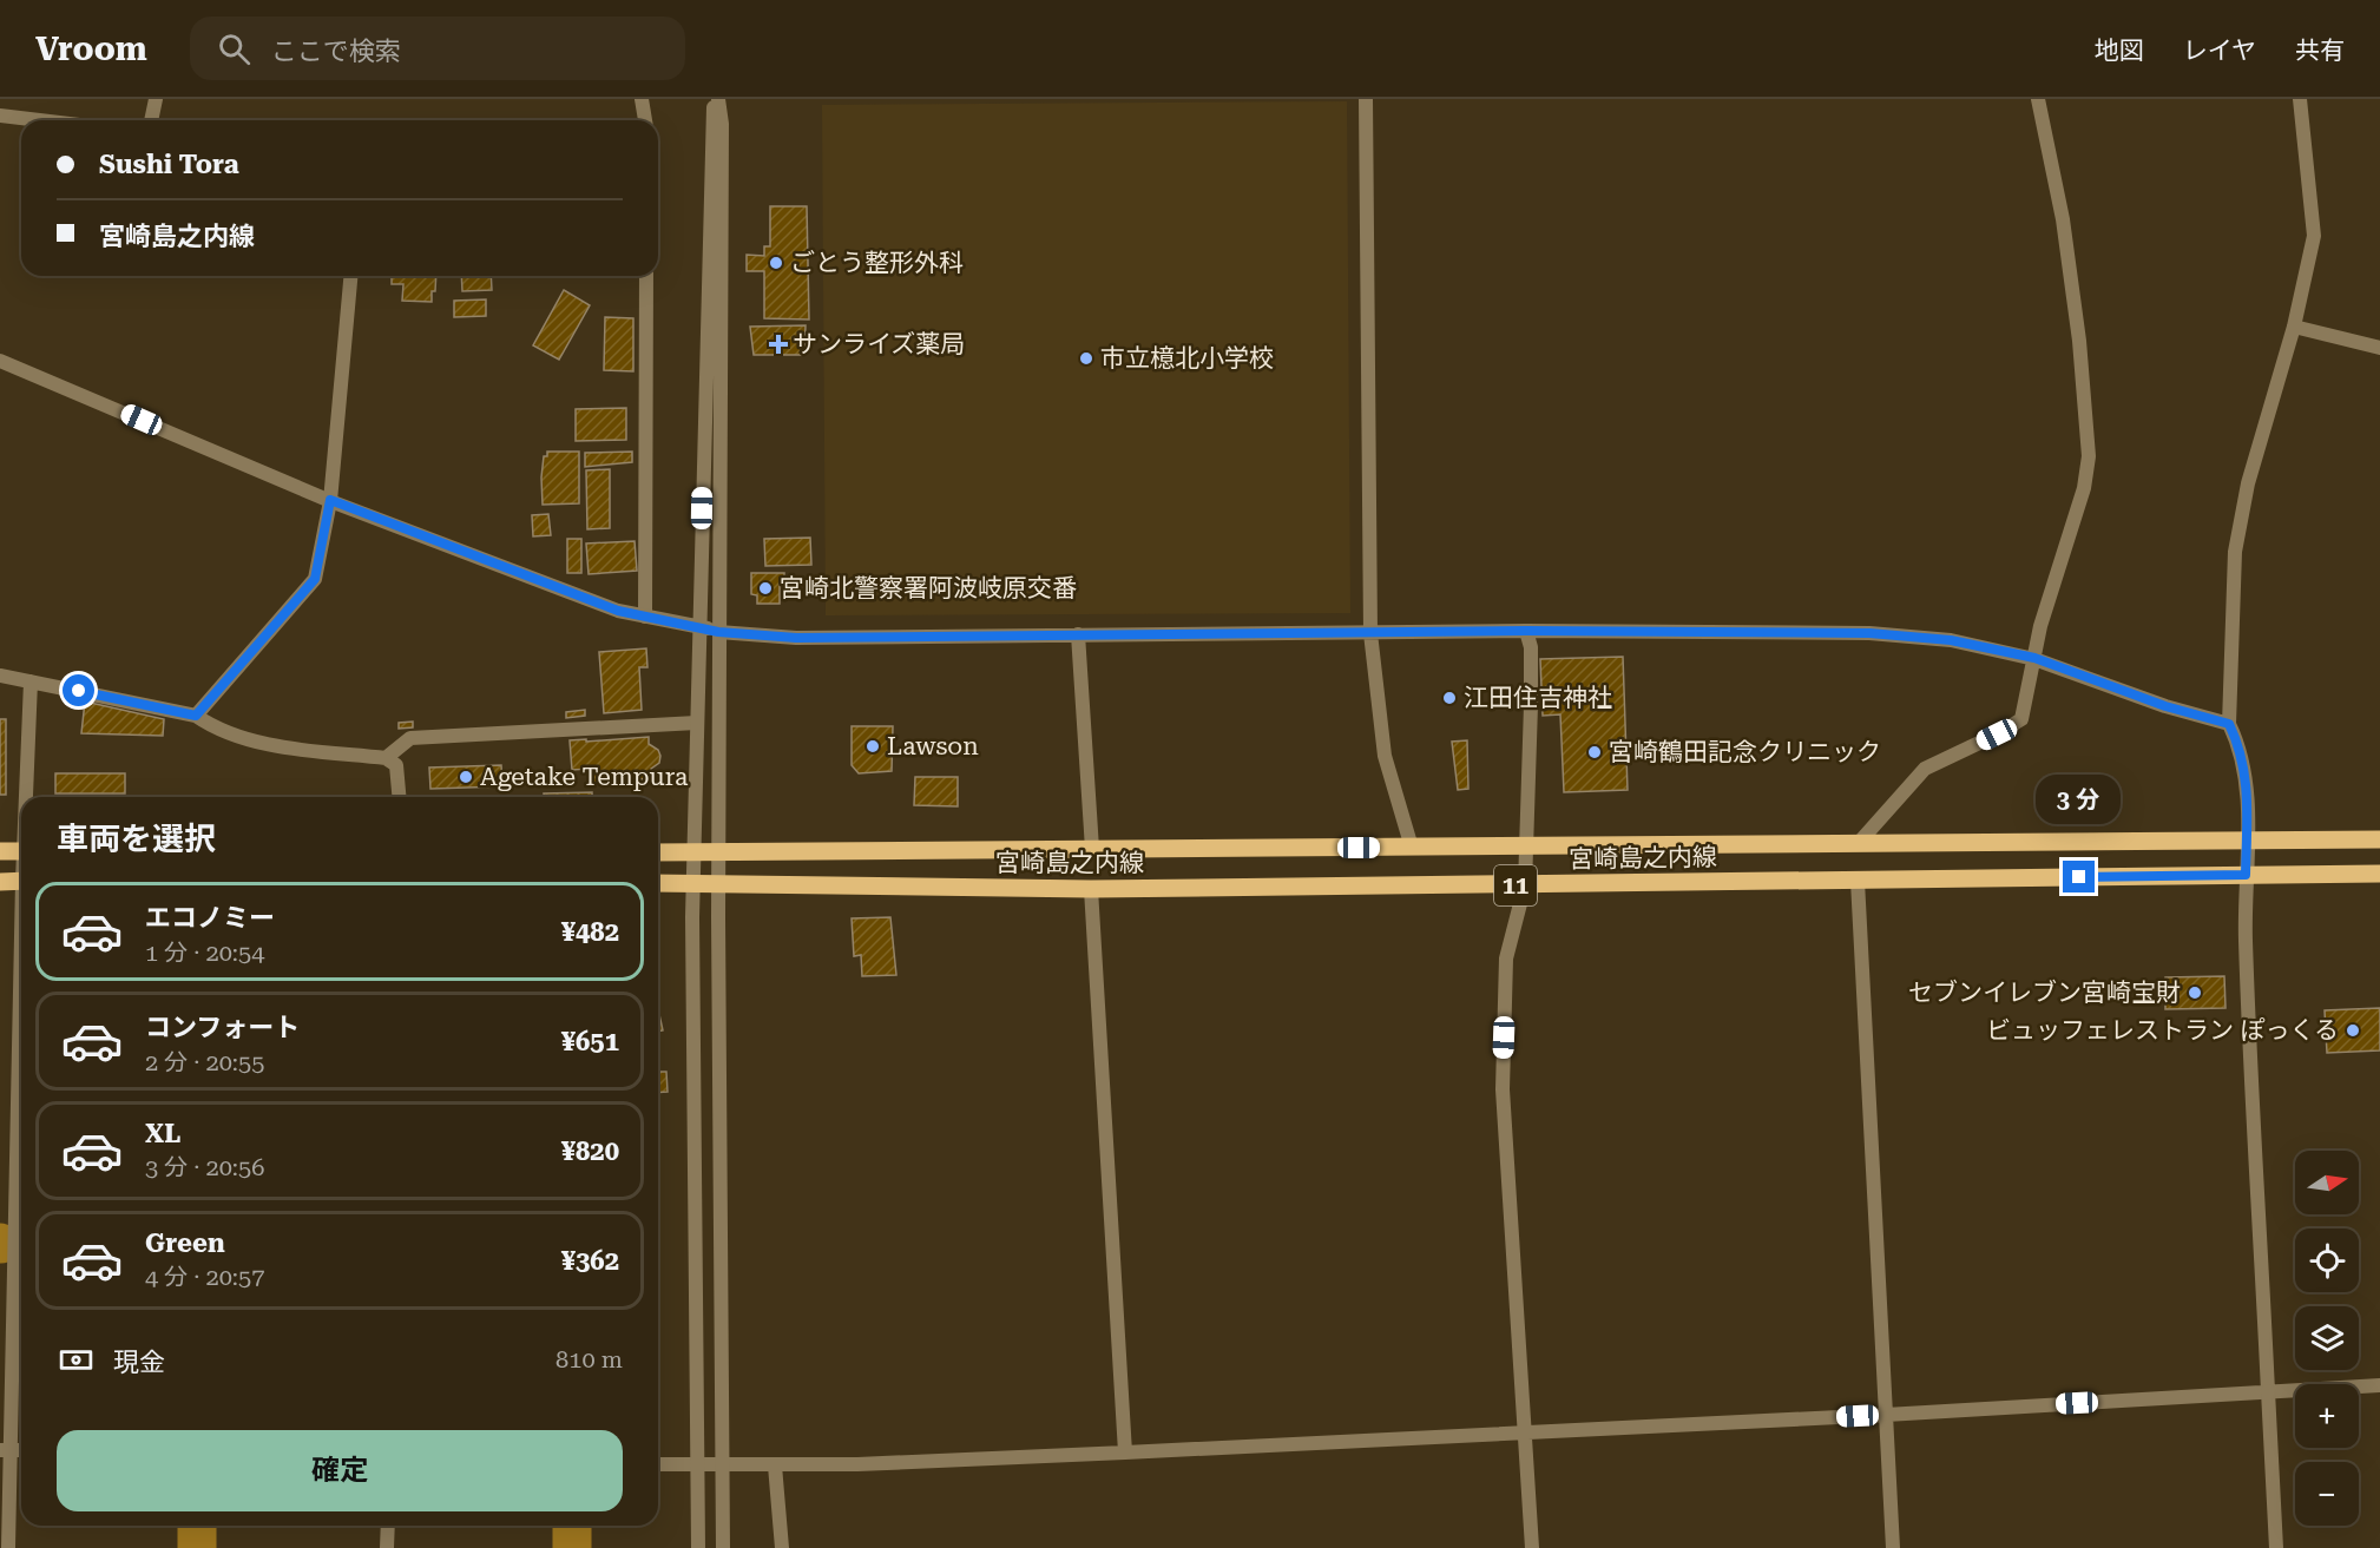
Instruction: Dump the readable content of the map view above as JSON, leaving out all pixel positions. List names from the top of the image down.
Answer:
{
  "streets": {
    "main road": ["宮崎島之内線", "11"]
  },
  "places": {
    "other": [
      "ごとう整形外科",
      "市立檍北小学校",
      "宮崎北警察署阿波岐原交番",
      "江田住吉神社",
      "Lawson",
      "宮崎鶴田記念クリニック",
      "Agetake Tempura",
      "セブンイレブン宮崎宝財",
      "ビュッフェレストラン ぽっくる"
    ],
    "health": ["サンライズ薬局"]
  },
  "north": "right",
  "page": {
    "header": "Vroom",
    "search": "ここで検索",
    "nav": ["地図", "レイヤ", "共有"],
    "banner": ["Sushi Tora", "宮崎島之内線"],
    "bubble": "3 分",
    "heading": "車両を選択",
    "list": [
      {
        "name": "エコノミー",
        "note": "1 分 · 20:54",
        "value": "¥482"
      },
      {
        "name": "コンフォート",
        "note": "2 分 · 20:55",
        "value": "¥651"
      },
      {
        "name": "XL",
        "note": "3 分 · 20:56",
        "value": "¥820"
      },
      {
        "name": "Green",
        "note": "4 分 · 20:57",
        "value": "¥362"
      }
    ],
    "map_buttons": ["+", "−"],
    "pay": ["現金", "810 m"],
    "buttons": "確定"
  }
}
